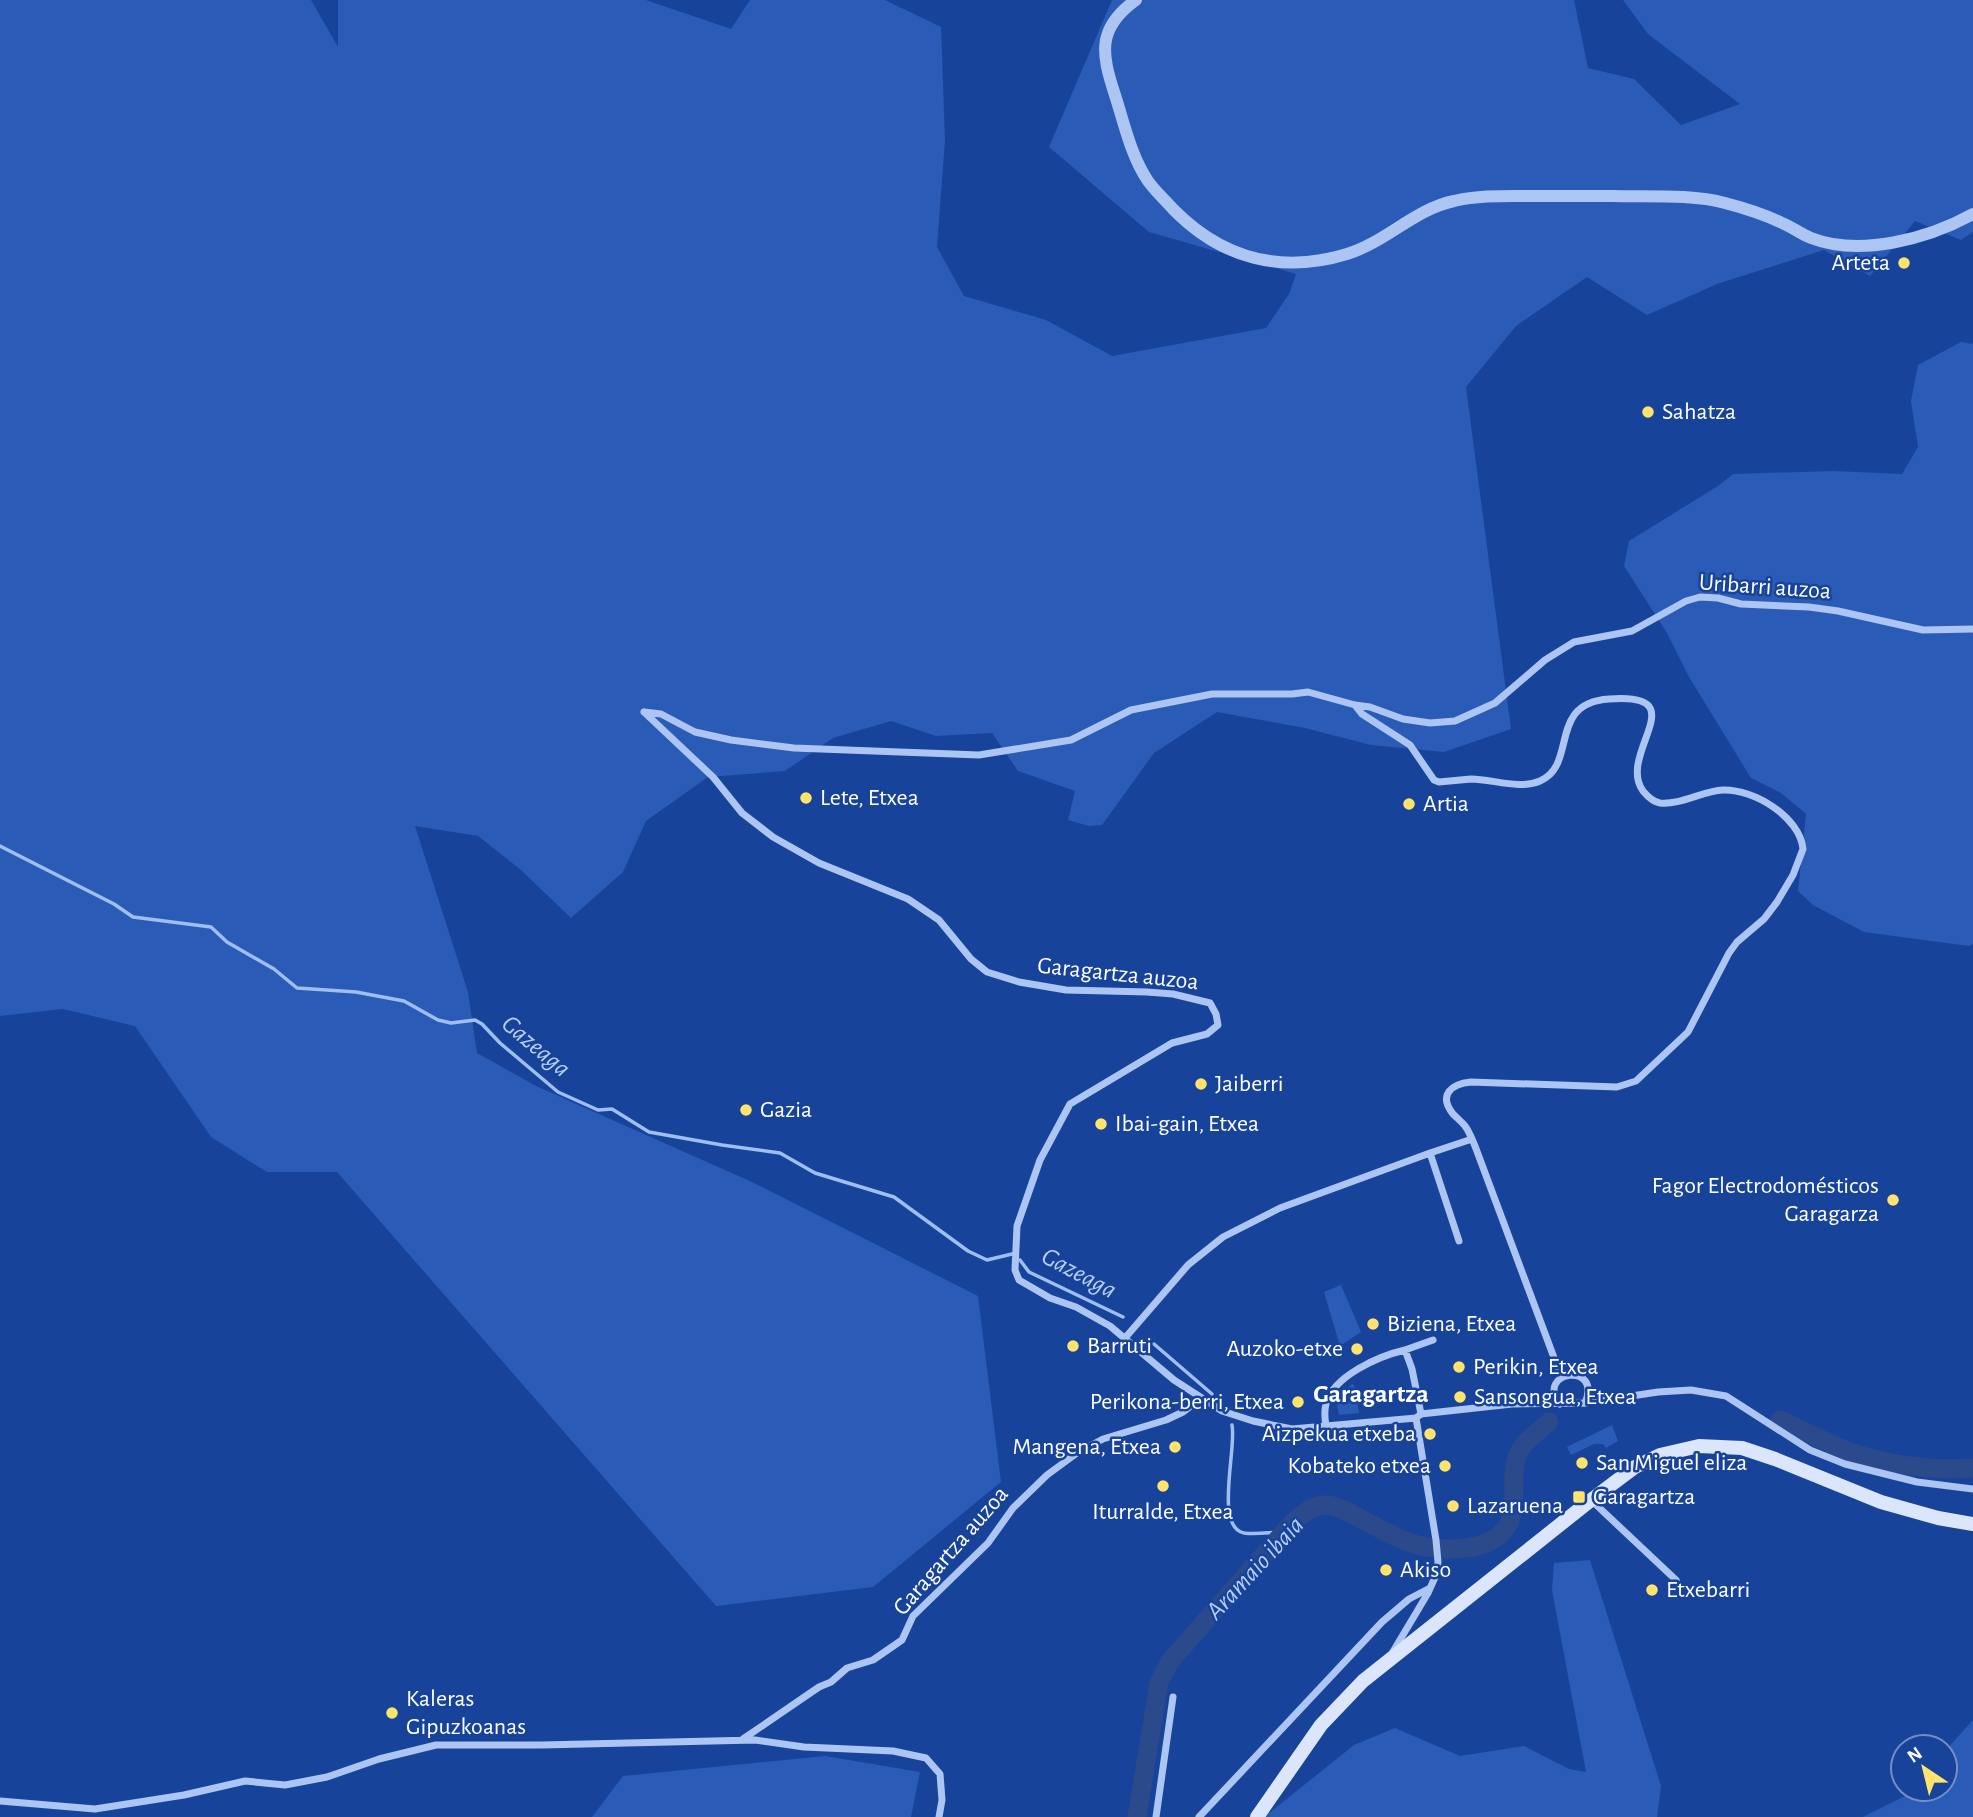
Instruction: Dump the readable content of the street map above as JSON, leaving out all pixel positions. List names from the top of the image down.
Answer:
{
  "streets": {
    "street": ["Uribarri auzoa", "Garagartza auzoa"]
  },
  "crossings": [
    ["Uribarri auzoa", "Garagartza auzoa"]
  ],
  "districts": ["Garagartza"],
  "water": ["Gazeaga", "Aramaio ibaia"],
  "places": {
    "other": [
      "Arteta",
      "Sahatza",
      "Lete, Etxea",
      "Artia",
      "Jaiberri",
      "Gazia",
      "Ibai-gain, Etxea",
      "Fagor Electrodomésticos Garagarza",
      "Biziena, Etxea",
      "Barruti",
      "Auzoko-etxe",
      "Perikin, Etxea",
      "Sansongua, Etxea",
      "Perikona-berri, Etxea",
      "Aizpekua etxeba",
      "Mangena, Etxea",
      "San Miguel eliza",
      "Kobateko etxea",
      "Iturralde, Etxea",
      "Lazaruena",
      "Akiso",
      "Etxebarri",
      "Kaleras Gipuzkoanas"
    ],
    "transit": ["Garagartza"]
  },
  "north": "top left"
}
